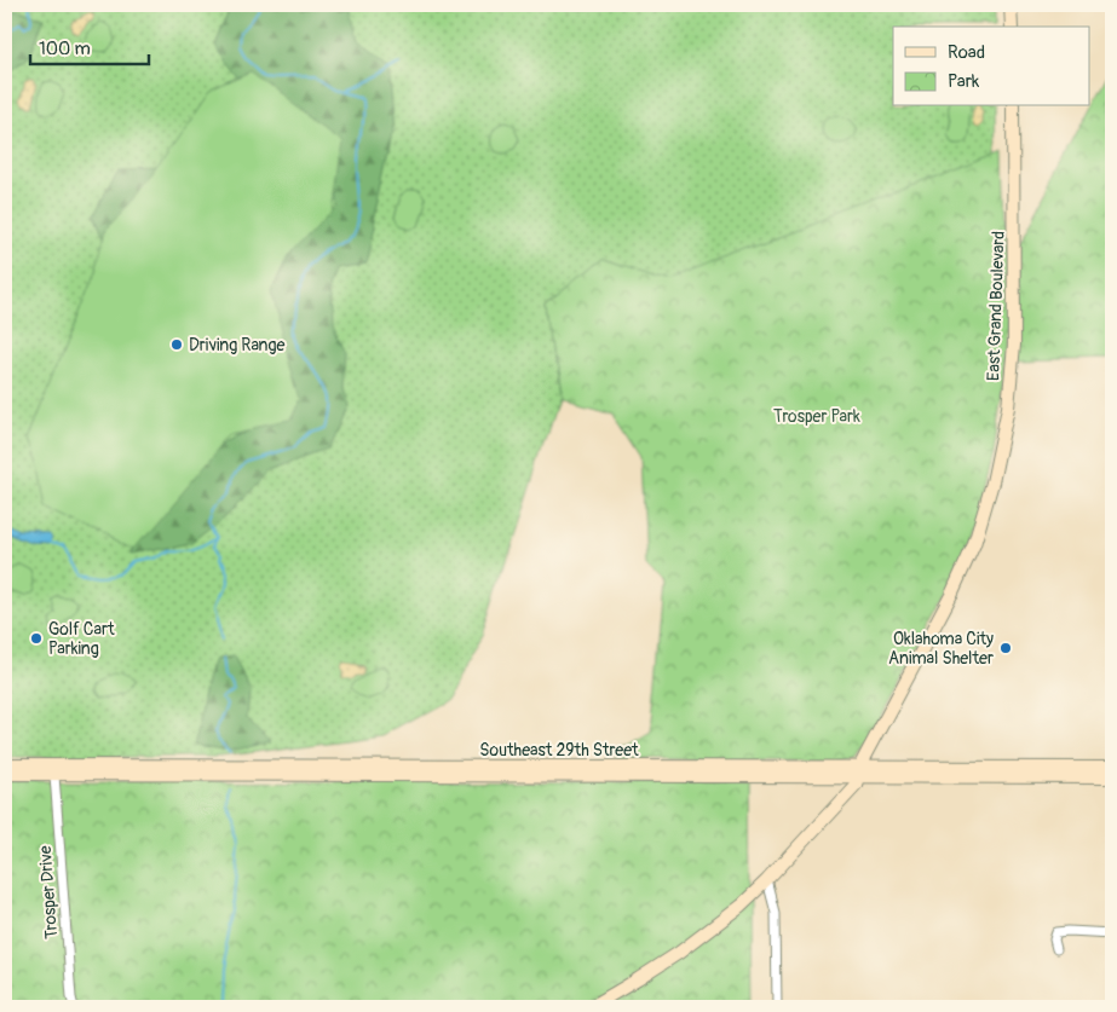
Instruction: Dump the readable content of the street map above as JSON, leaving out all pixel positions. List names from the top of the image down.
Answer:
{
  "streets": {
    "main road": ["East Grand Boulevard", "Southeast 29th Street"],
    "street": ["Trosper Drive"]
  },
  "crossings": [
    ["East Grand Boulevard", "Southeast 29th Street"],
    ["Southeast 29th Street", "Trosper Drive"]
  ],
  "parks": ["Trosper Park"],
  "places": ["Driving Range", "Golf Cart Parking", "Oklahoma City Animal Shelter"],
  "legend": ["Road", "Park"],
  "scale_bar": "100 m"
}
